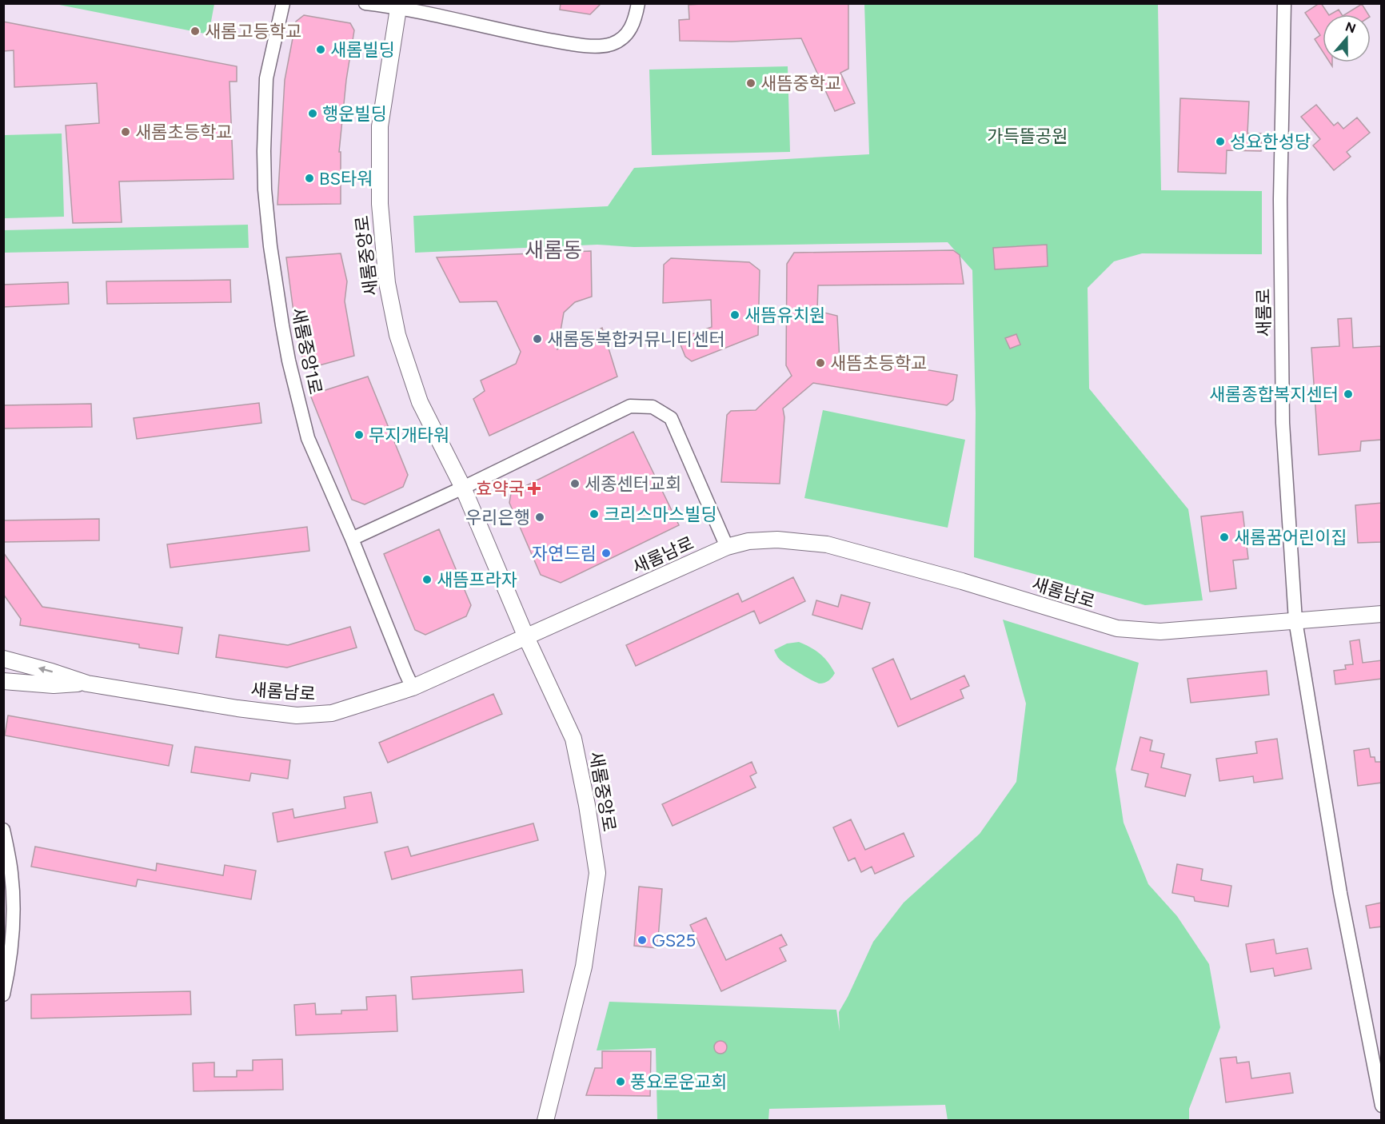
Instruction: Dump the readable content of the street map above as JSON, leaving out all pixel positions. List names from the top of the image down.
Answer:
{
  "streets": {
    "street": [
      "새롬중앙로",
      "새롬로",
      "새롬중앙1로",
      "새롬남로"
    ]
  },
  "crossings": [
    ["새롬중앙로", "새롬남로"],
    ["새롬로", "새롬남로"],
    ["새롬중앙1로", "새롬남로"]
  ],
  "districts": ["새롬동"],
  "parks": ["가득뜰공원"],
  "places": {
    "other": [
      "새롬고등학교",
      "새롬빌딩",
      "새뜸중학교",
      "행운빌딩",
      "새롬초등학교",
      "성요한성당",
      "BS타워",
      "새뜸유치원",
      "새롬동복합커뮤니티센터",
      "새뜸초등학교",
      "새롬종합복지센터",
      "무지개타워",
      "세종센터교회",
      "크리스마스빌딩",
      "우리은행",
      "새롬꿈어린이집",
      "자연드림",
      "새뜸프라자",
      "GS25",
      "풍요로운교회"
    ],
    "health": ["효약국"]
  },
  "north": "top"
}
